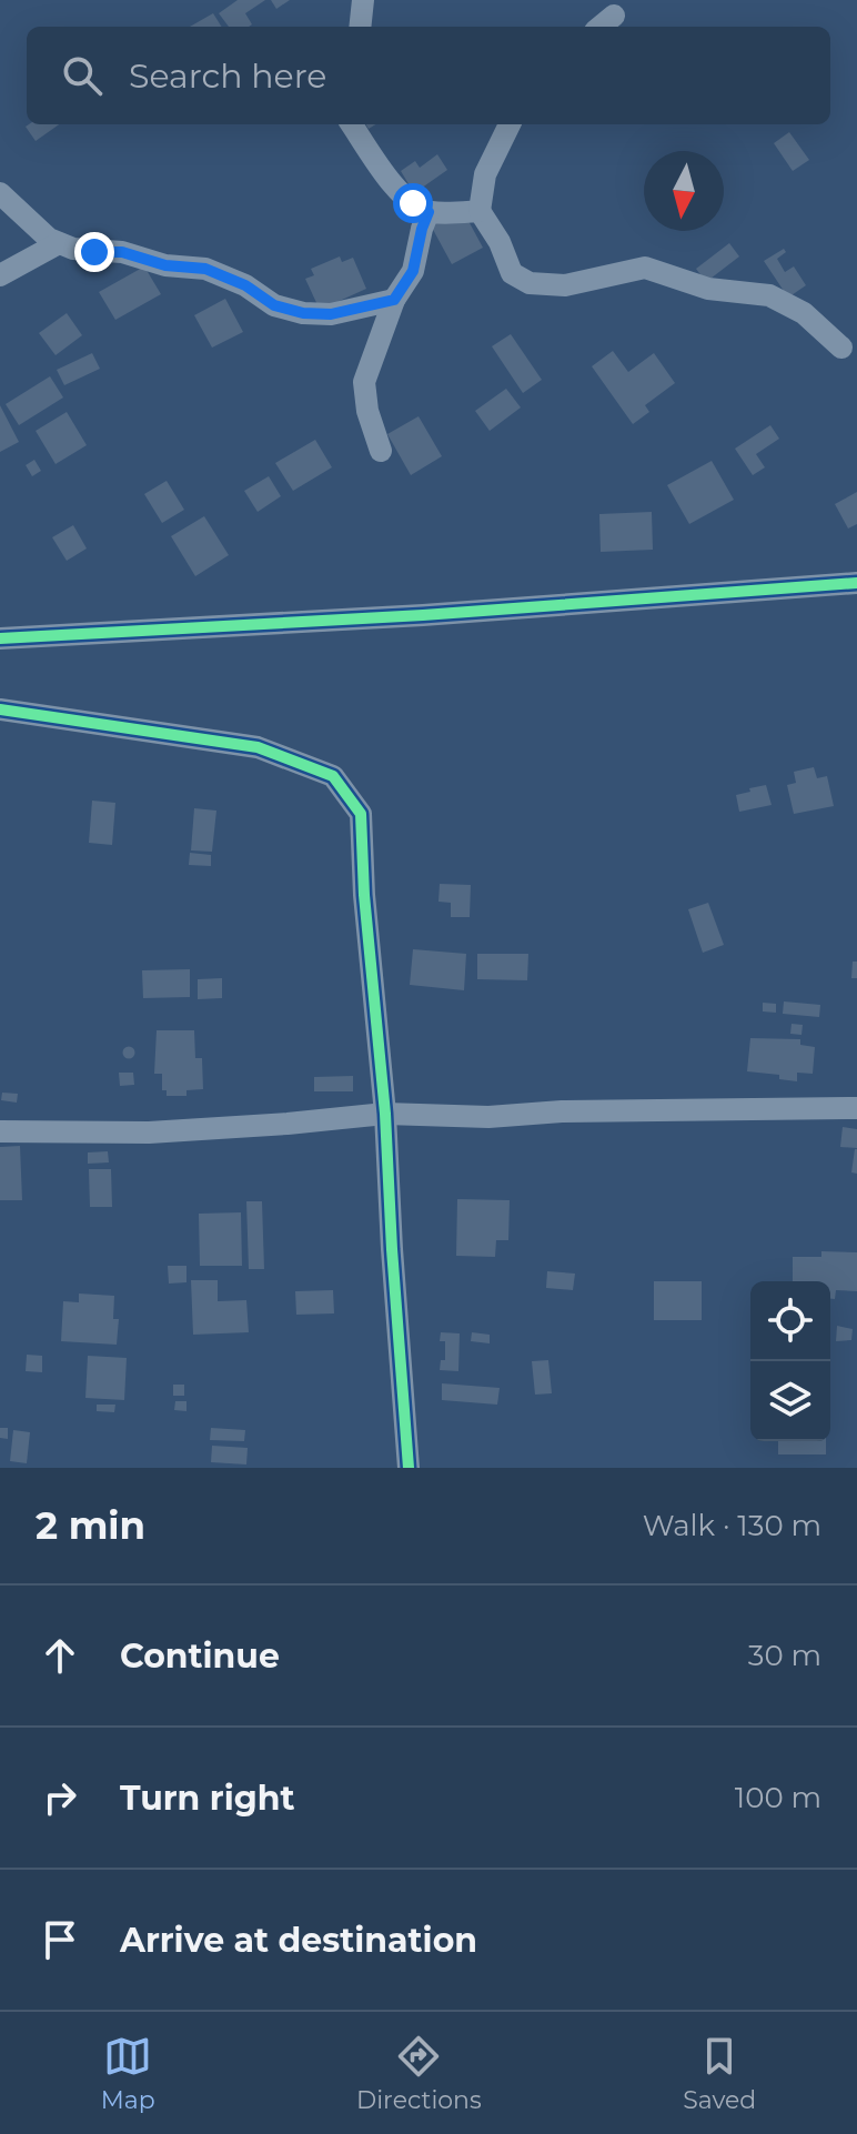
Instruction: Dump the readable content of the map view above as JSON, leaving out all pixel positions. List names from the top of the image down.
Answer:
{
  "north": "bottom",
  "page": {
    "search": "Search here",
    "heading": ["2 min", "Walk · 130 m"],
    "list": [
      ["Continue", "30 m"],
      ["Turn right", "100 m"],
      "Arrive at destination"
    ],
    "nav": ["Map", "Directions", "Saved"]
  }
}
